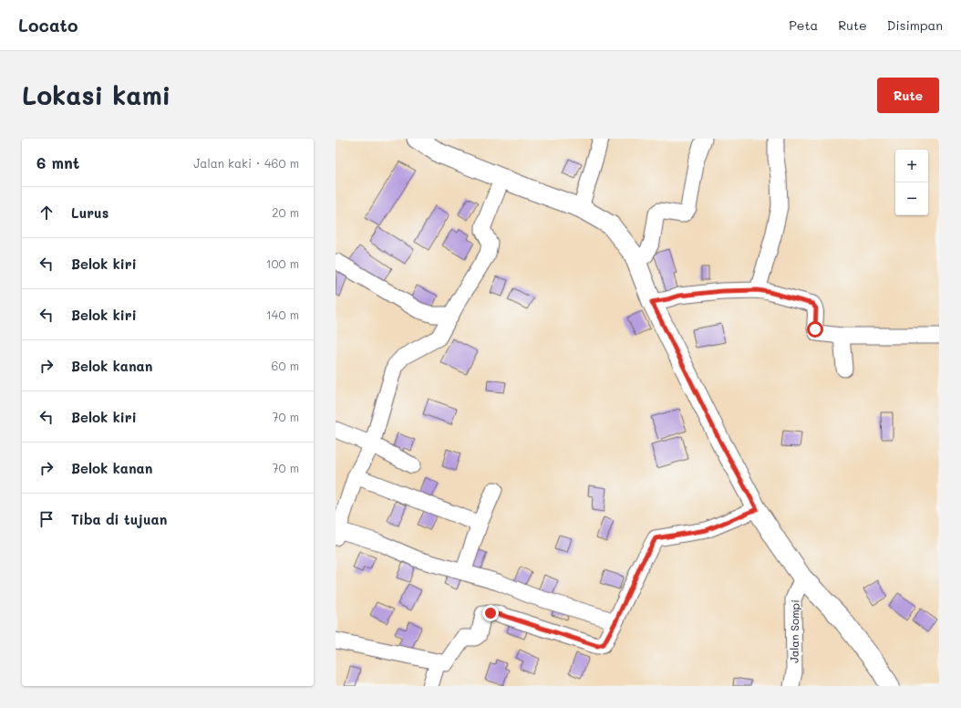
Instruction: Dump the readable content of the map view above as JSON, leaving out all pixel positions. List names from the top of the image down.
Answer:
{
  "streets": {
    "street": ["Jalan Sompi"]
  },
  "page": {
    "header": "Locato",
    "nav": ["Peta", "Rute", "Disimpan"],
    "buttons": "Rute",
    "title": "Lokasi kami",
    "heading": ["6 mnt", "Jalan kaki · 460 m"],
    "map_buttons": ["+", "−"],
    "list": [
      ["Lurus", "20 m"],
      ["Belok kiri", "100 m"],
      ["Belok kiri", "140 m"],
      ["Belok kanan", "60 m"],
      ["Belok kiri", "70 m"],
      ["Belok kanan", "70 m"],
      "Tiba di tujuan"
    ]
  }
}
